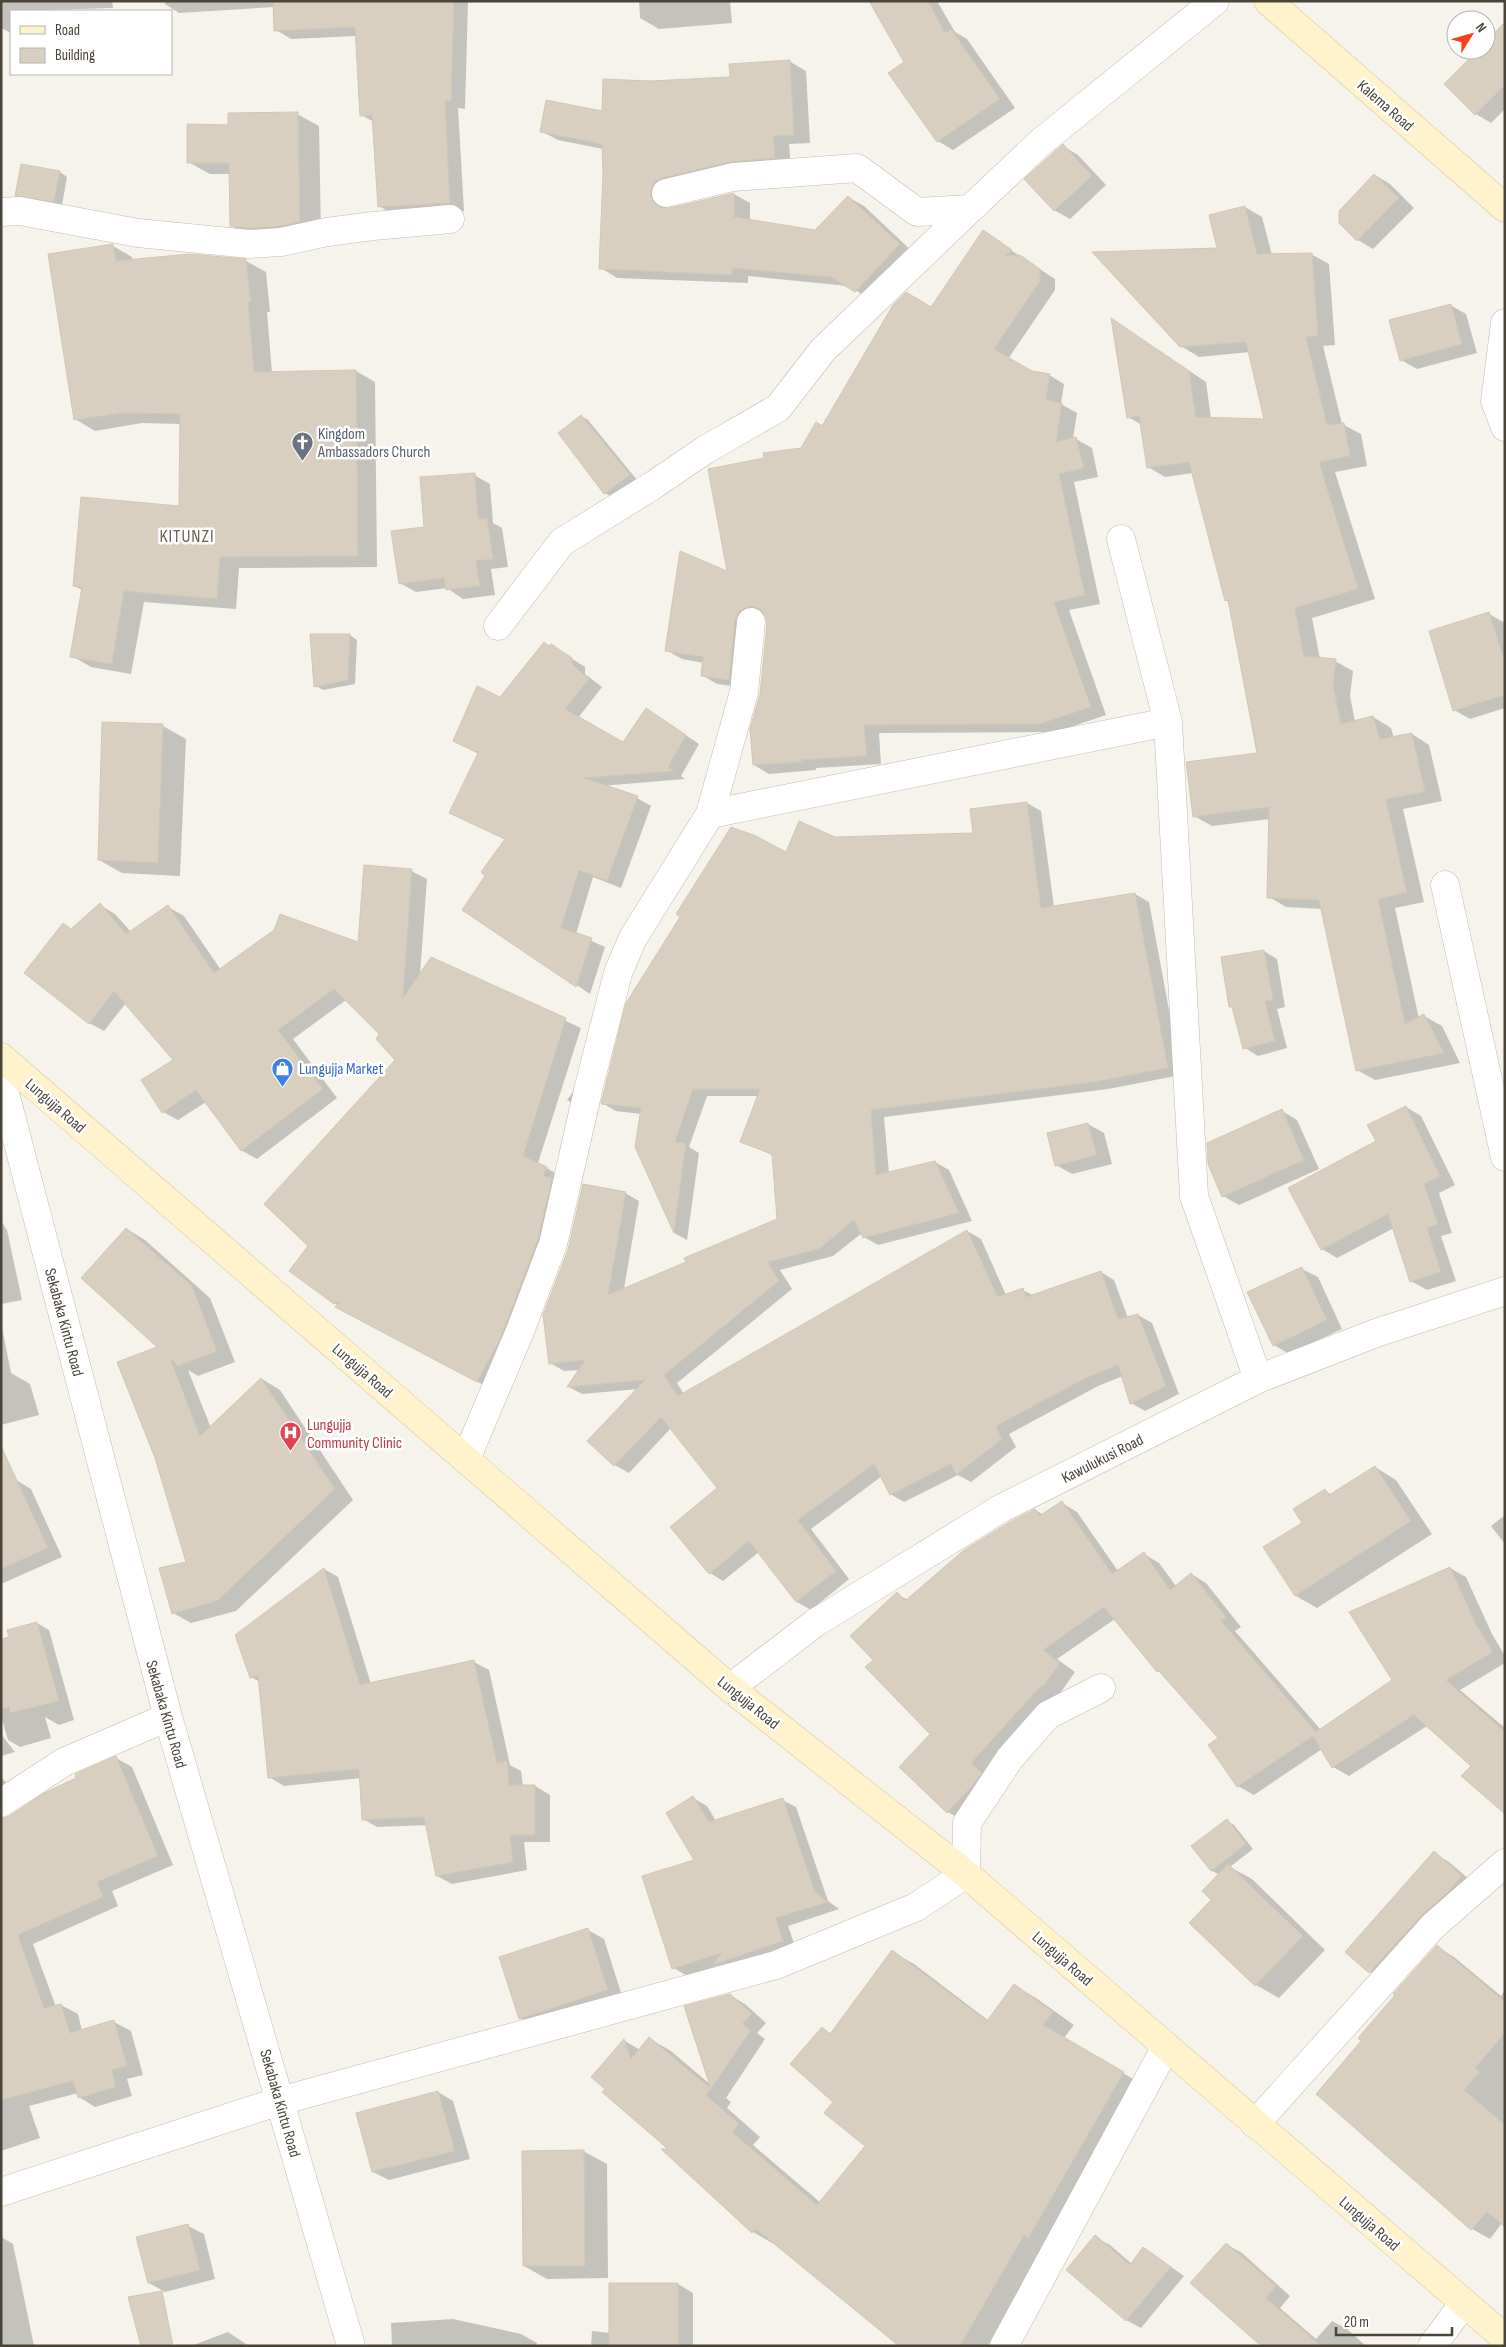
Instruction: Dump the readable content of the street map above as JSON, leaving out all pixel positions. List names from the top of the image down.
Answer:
{
  "streets": {
    "street": [
      "Kalema Road",
      "Lungujja Road",
      "Sekabaka Kintu Road",
      "Kawulukusi Road"
    ]
  },
  "crossings": [
    ["Lungujja Road", "Kawulukusi Road"]
  ],
  "districts": ["KITUNZI"],
  "places": {
    "church": ["Kingdom Ambassadors Church"],
    "shop": ["Lungujja Market"],
    "hospital": ["Lungujja Community Clinic"]
  },
  "legend": ["Road", "Building"],
  "scale_bar": "20 m",
  "north": "top right"
}
